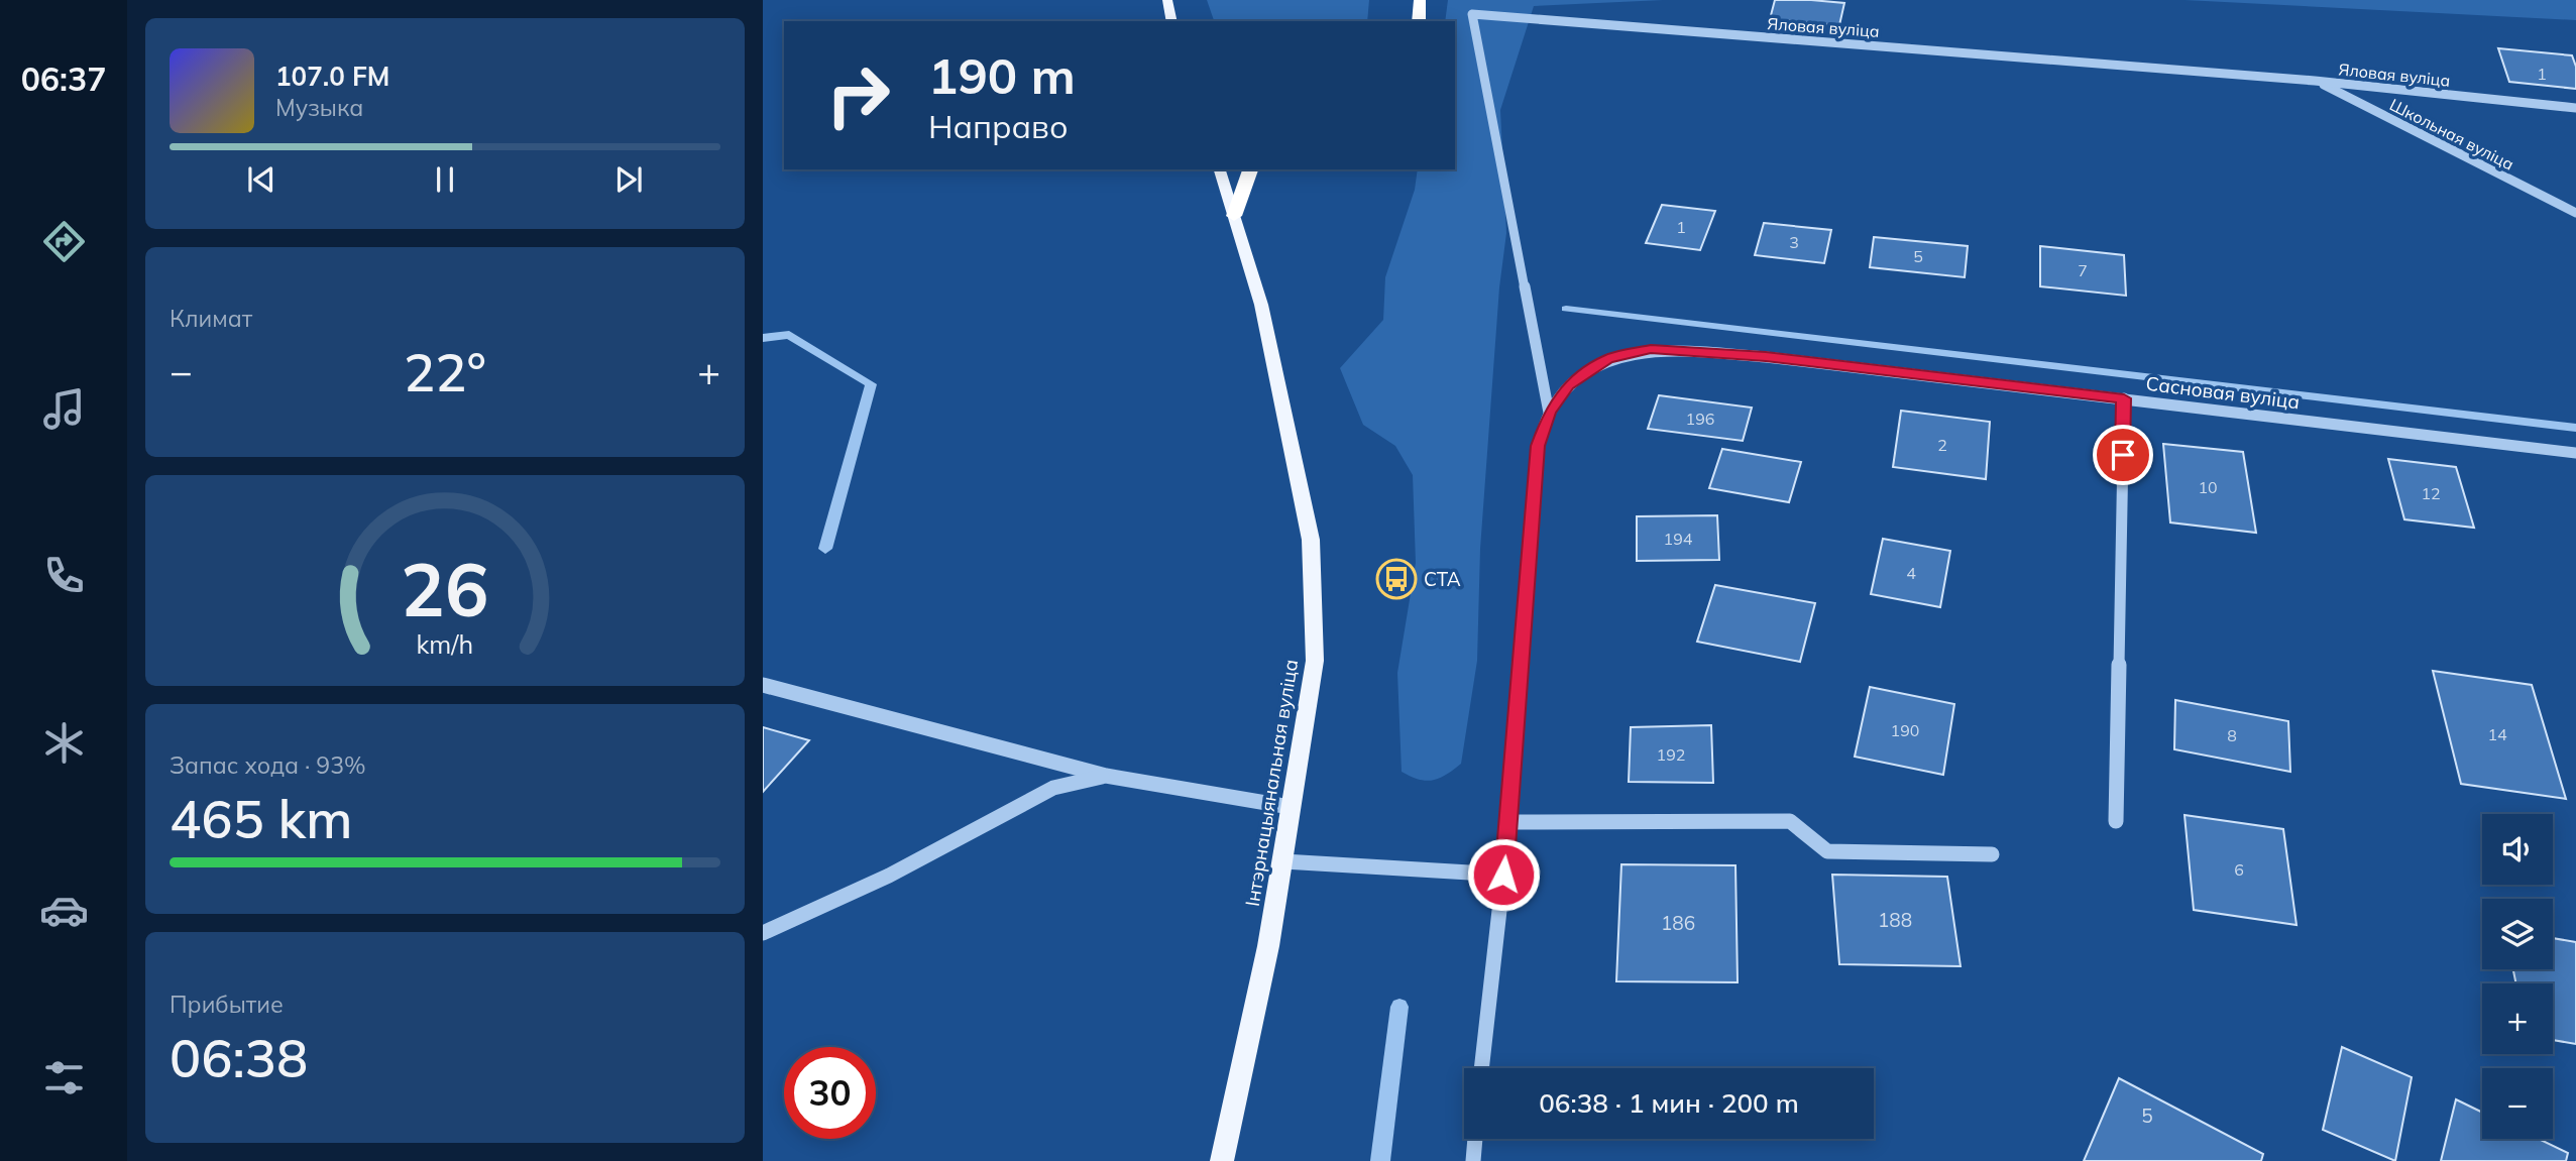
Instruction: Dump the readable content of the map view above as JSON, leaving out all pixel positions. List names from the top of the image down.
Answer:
{
  "streets": {
    "main road": ["Інтэрнацыянальная вуліца"],
    "street": ["Яловая вуліца", "Школьная вуліца", "Сасновая вуліца"]
  },
  "crossings": [
    ["Яловая вуліца", "Школьная вуліца"],
    ["Яловая вуліца", "Сасновая вуліца"]
  ],
  "places": {
    "bus stop": ["СТА"]
  },
  "house_numbers": [
    "1",
    "1",
    "3",
    "5",
    "7",
    "196",
    "2",
    "10",
    "12",
    "194",
    "4",
    "190",
    "14",
    "8",
    "192",
    "6",
    "188",
    "186",
    "5"
  ],
  "page": {
    "tabs": "06:37",
    "turn": ["190 m", "Направо"],
    "song": ["107.0 FM", "Музыка"],
    "tile": [
      "Климат",
      ["Запас хода · 93%", "465 km"],
      ["Прибытие", "06:38"]
    ],
    "heat": ["−", "22°", "+"],
    "map_buttons": ["+", "−"],
    "limit": "30",
    "trip": "06:38 · 1 мин · 200 m",
    "gauge": ["26", "km/h"]
  }
}
